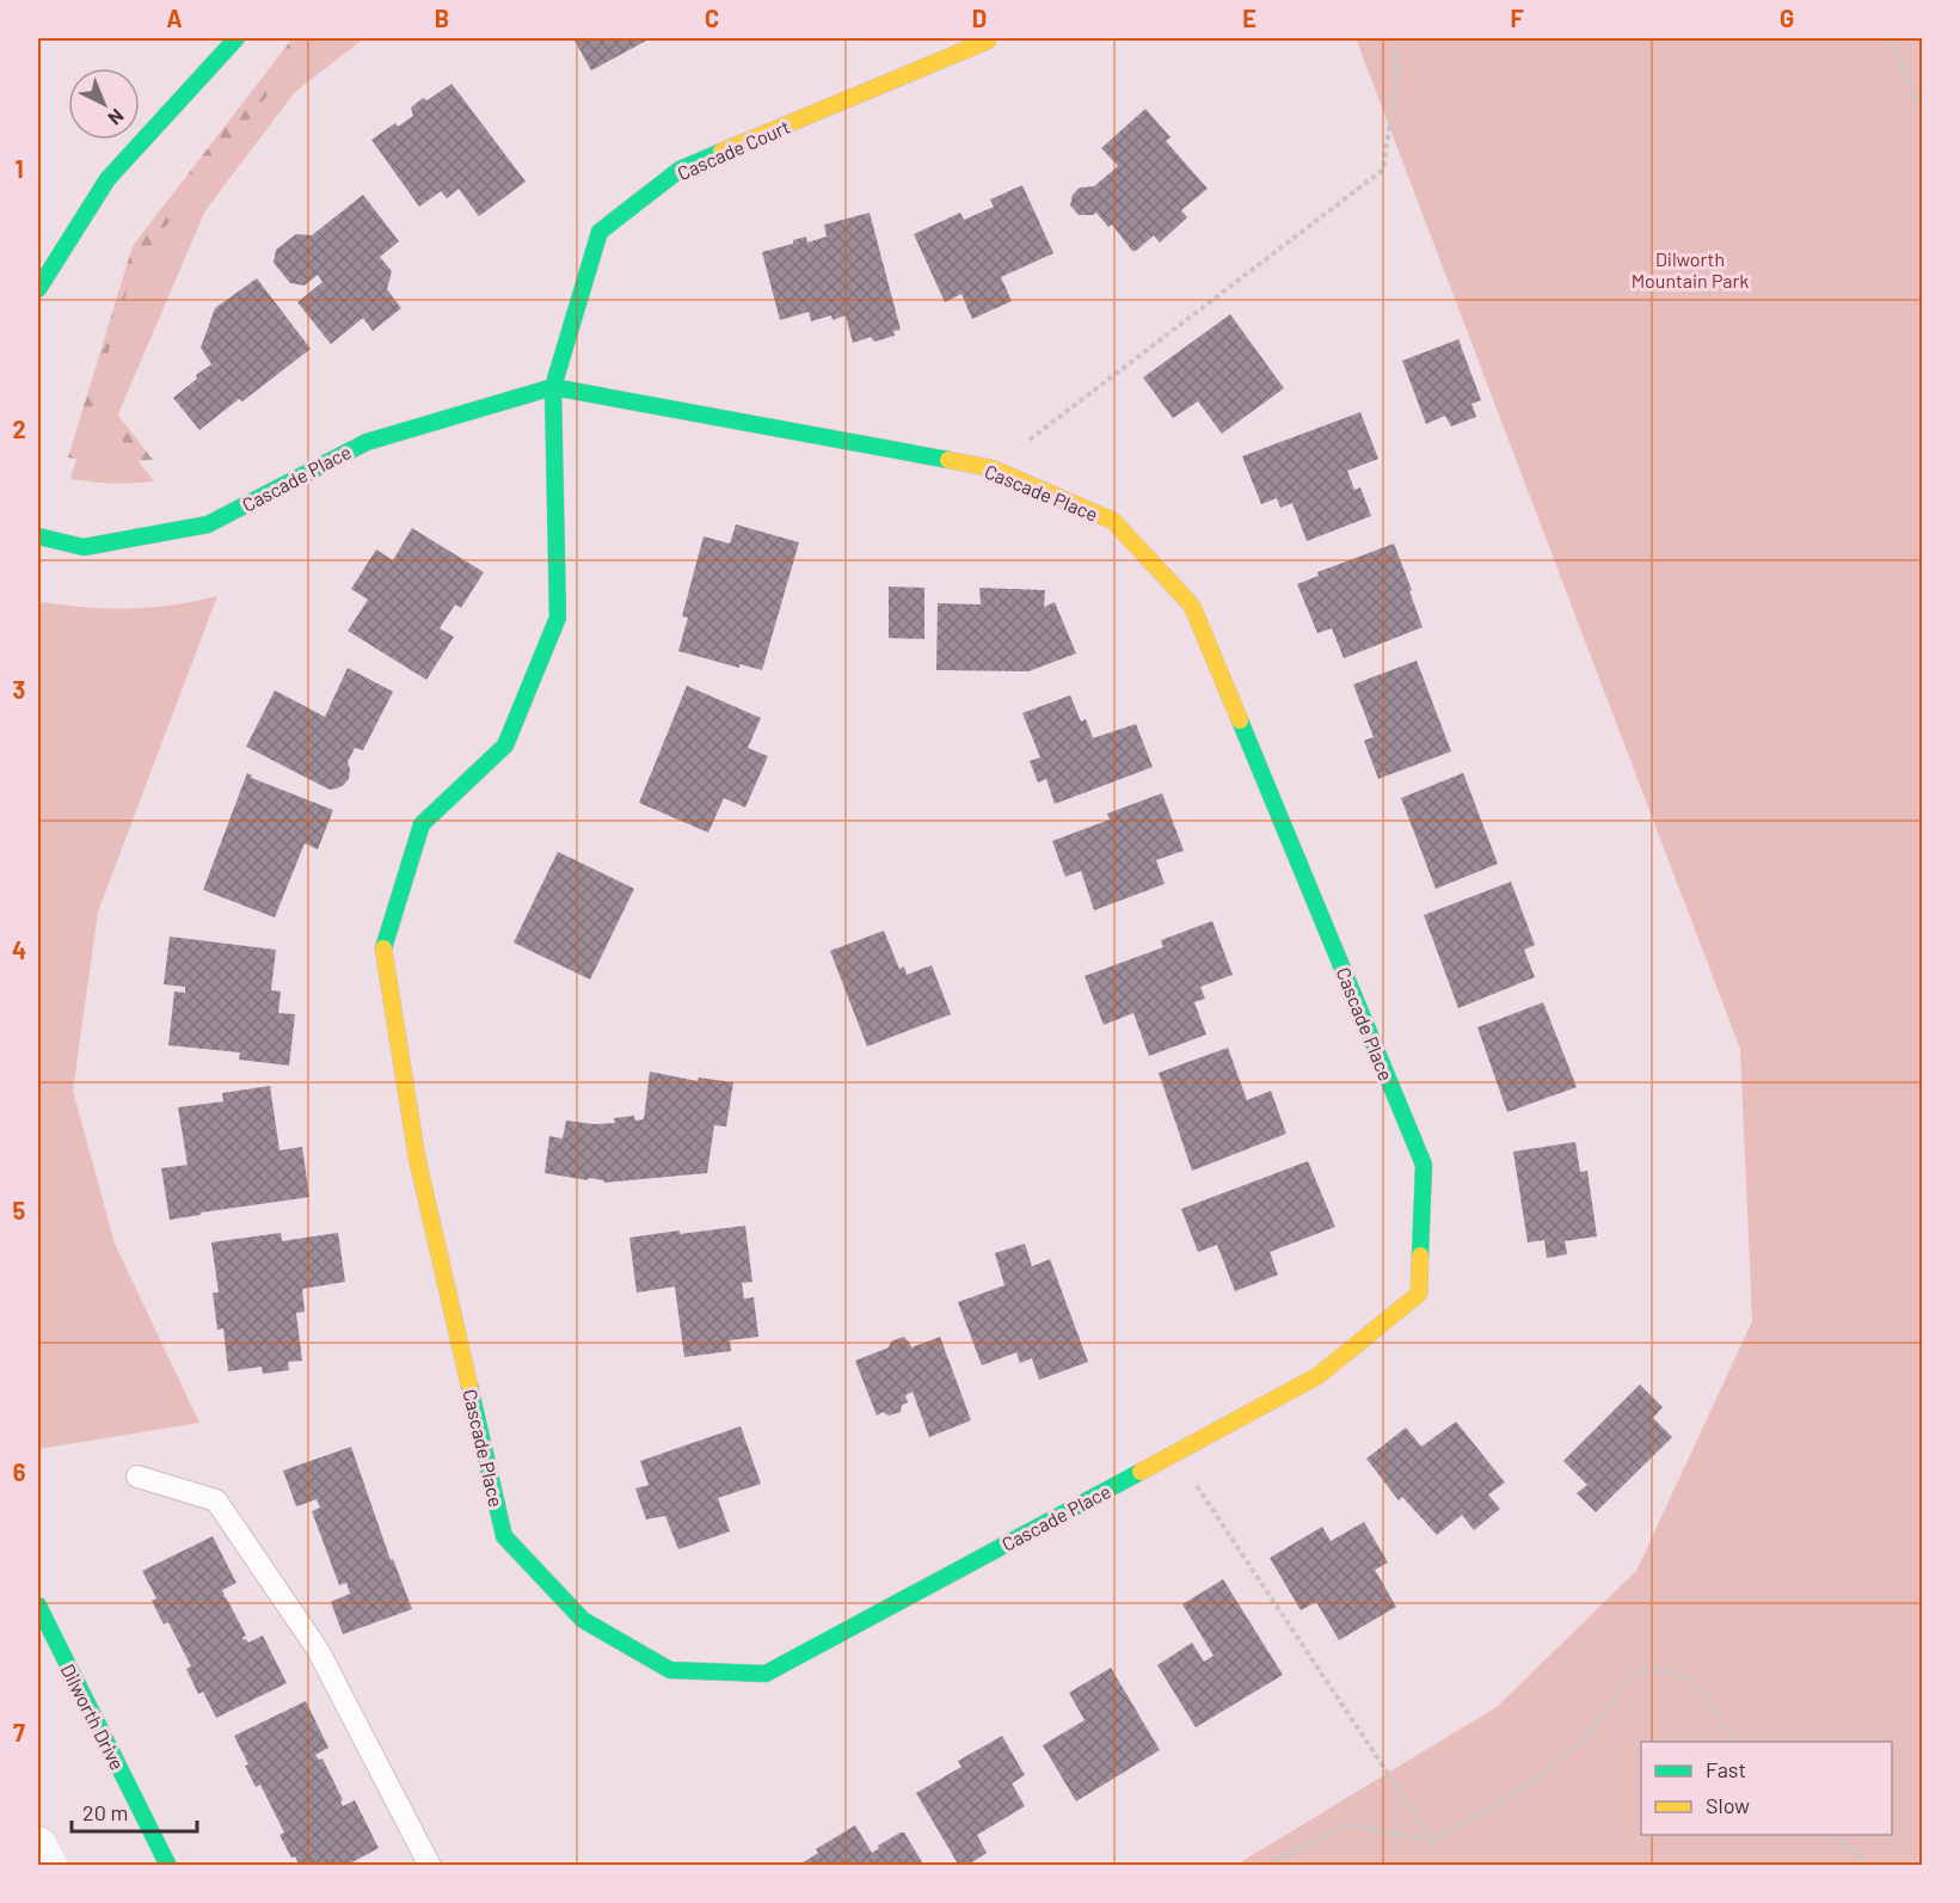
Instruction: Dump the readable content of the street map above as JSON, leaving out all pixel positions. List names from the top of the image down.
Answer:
{
  "streets": {
    "street": ["Cascade Court", "Cascade Place", "Dilworth Drive"]
  },
  "crossings": [
    ["Cascade Court", "Cascade Place"]
  ],
  "parks": ["Dilworth Mountain Park"],
  "legend": ["Fast", "Slow"],
  "scale_bar": "20 m",
  "north": "bottom right",
  "grid": {
    "columns": [
      "A",
      "B",
      "C",
      "D",
      "E",
      "F",
      "G"
    ],
    "rows": [
      "1",
      "2",
      "3",
      "4",
      "5",
      "6",
      "7"
    ]
  }
}
